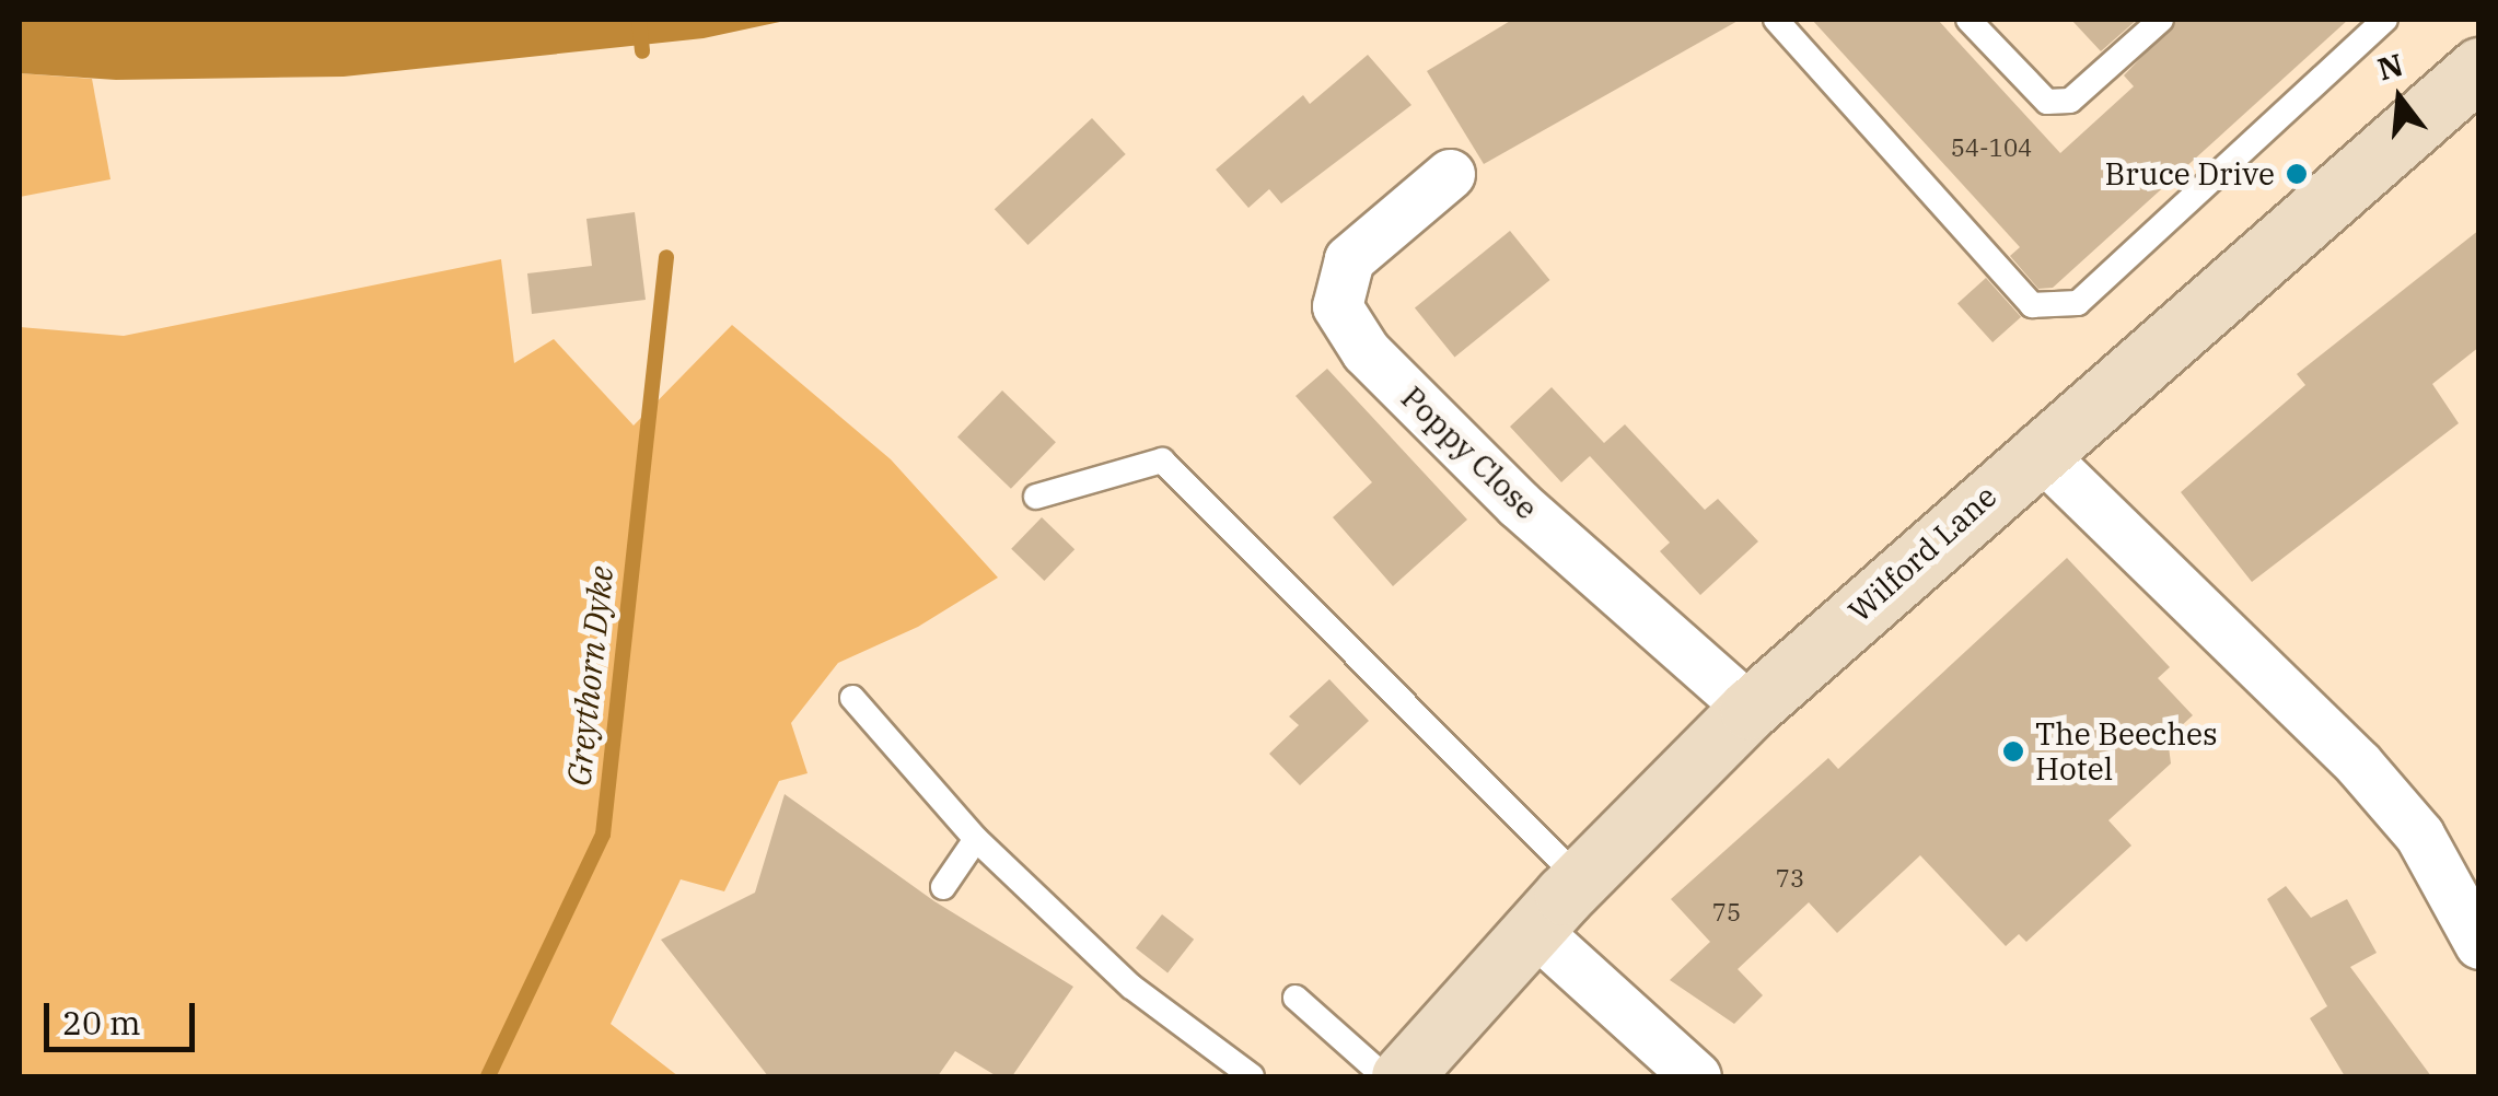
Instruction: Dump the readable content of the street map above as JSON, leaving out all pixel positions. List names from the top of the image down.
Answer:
{
  "streets": {
    "main road": ["Wilford Lane"],
    "street": ["Poppy Close"]
  },
  "crossings": [
    ["Poppy Close", "Wilford Lane"]
  ],
  "water": ["Greythorn Dyke"],
  "places": ["Bruce Drive", "The Beeches Hotel"],
  "house_numbers": ["54-104", "73", "75"],
  "scale_bar": "20 m",
  "north": "top"
}
